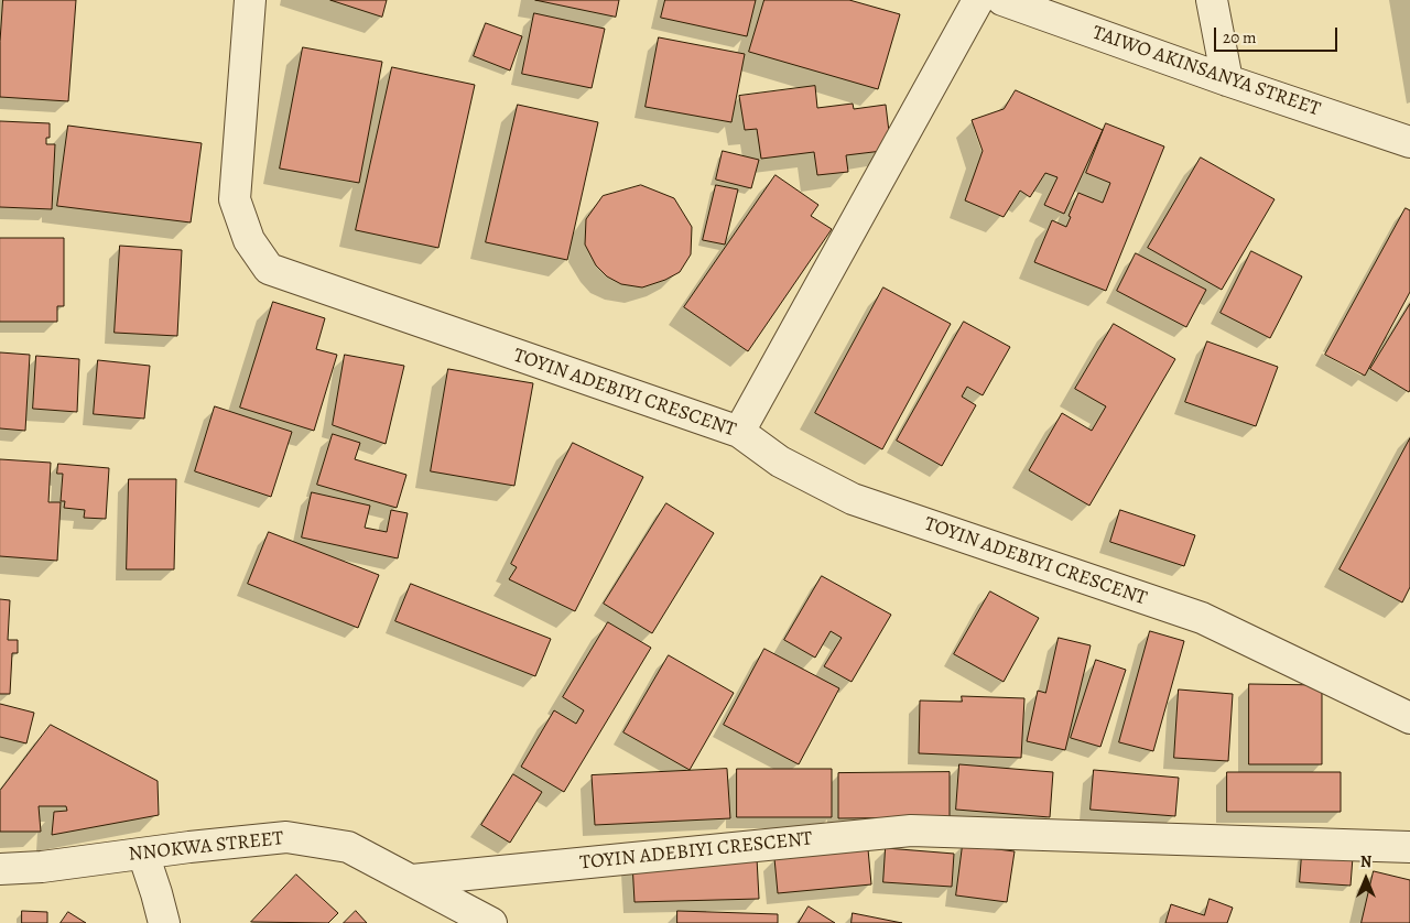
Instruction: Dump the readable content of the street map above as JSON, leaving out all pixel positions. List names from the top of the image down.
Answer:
{
  "streets": {
    "street": ["TAIWO AKINSANYA STREET", "TOYIN ADEBIYI CRESCENT", "NNOKWA STREET"]
  },
  "crossings": [
    ["TOYIN ADEBIYI CRESCENT", "NNOKWA STREET"]
  ],
  "scale_bar": "20 m",
  "north": "top"
}
